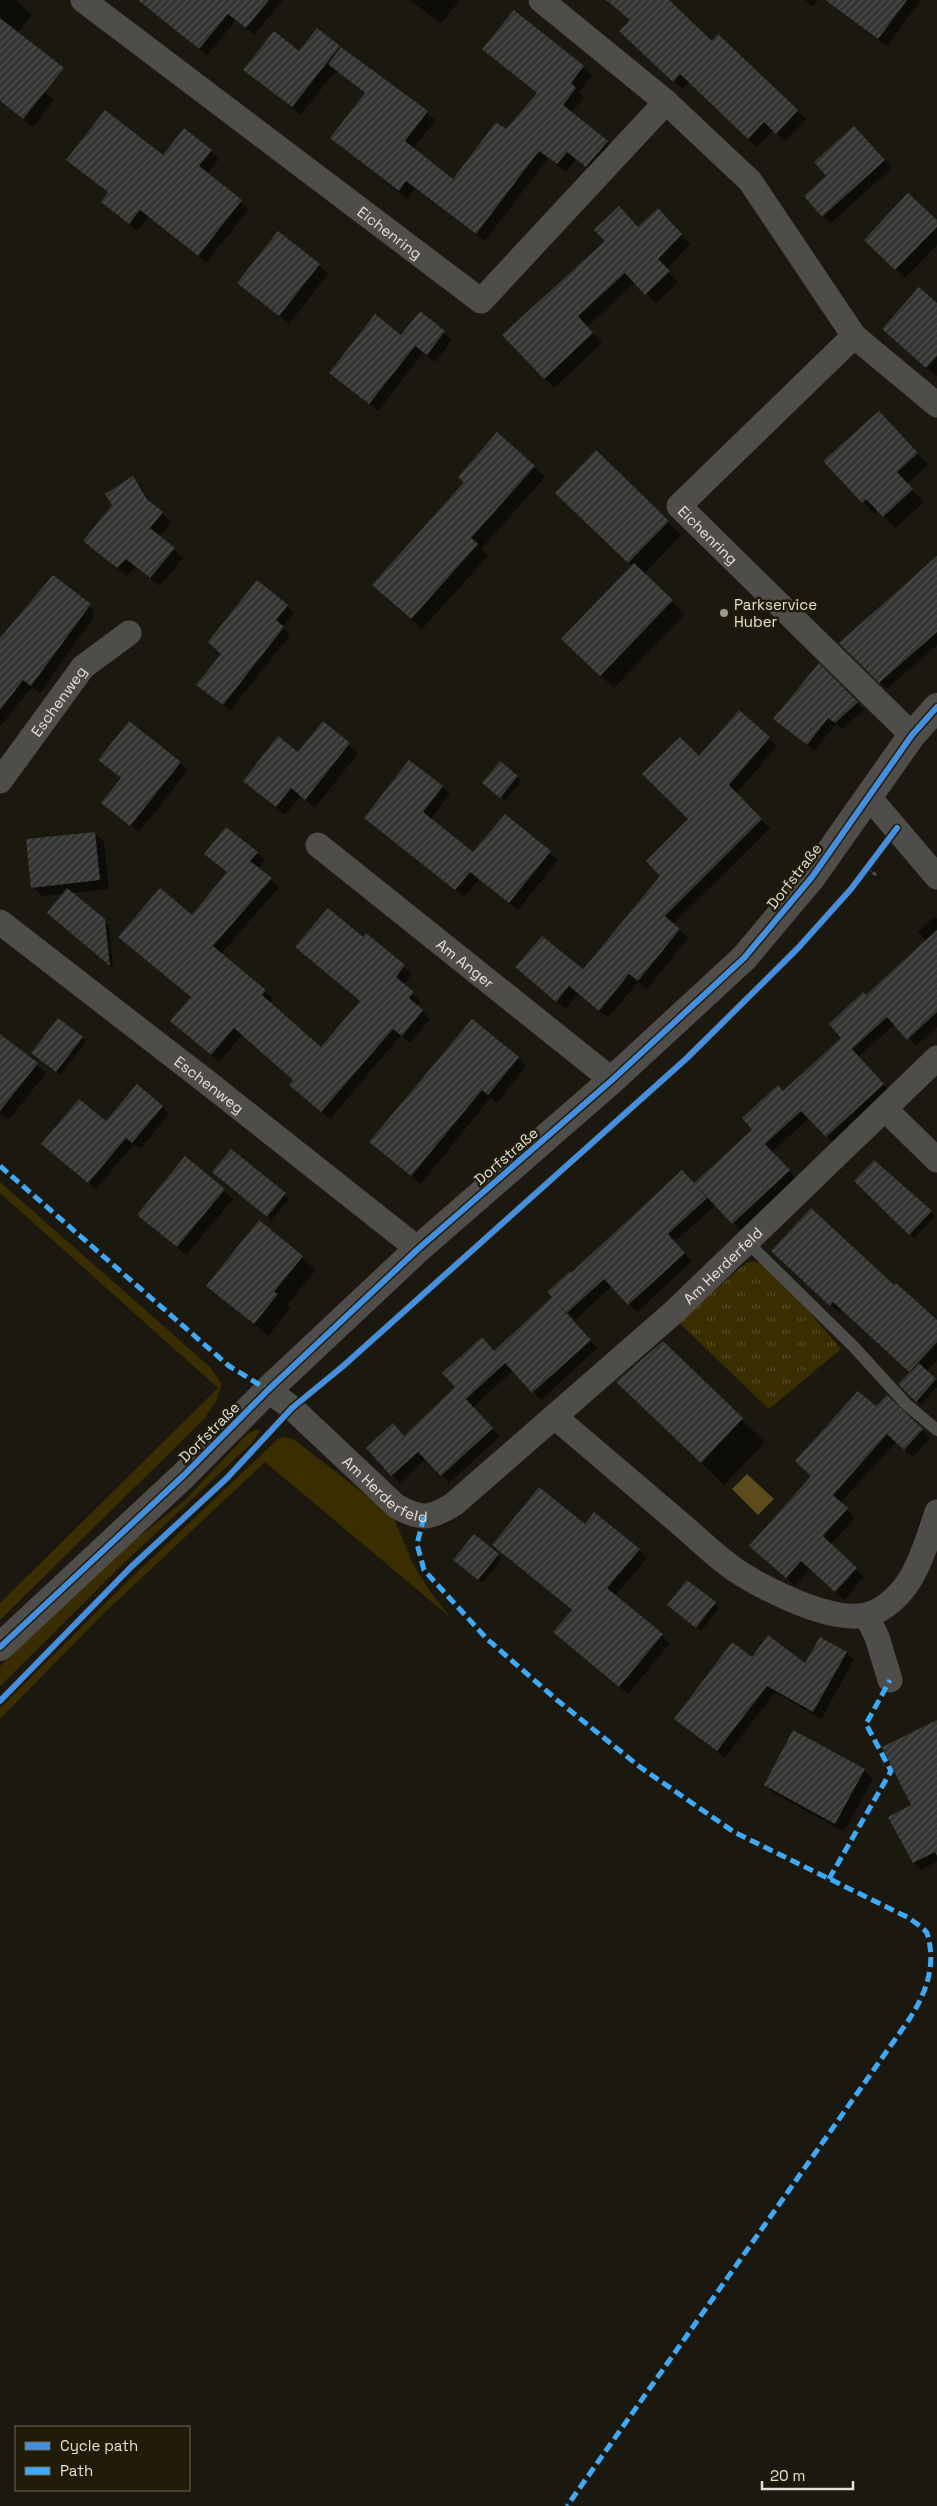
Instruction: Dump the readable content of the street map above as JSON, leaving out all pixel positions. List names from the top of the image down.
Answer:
{
  "streets": {
    "street": [
      "Eichenring",
      "Eschenweg",
      "Dorfstraße",
      "Am Anger",
      "Am Herderfeld"
    ]
  },
  "crossings": [
    ["Eichenring", "Dorfstraße"],
    ["Eschenweg", "Dorfstraße"],
    ["Dorfstraße", "Am Anger"],
    ["Dorfstraße", "Am Herderfeld"]
  ],
  "places": ["Parkservice Huber"],
  "legend": ["Cycle path", "Path"],
  "scale_bar": "20 m"
}
